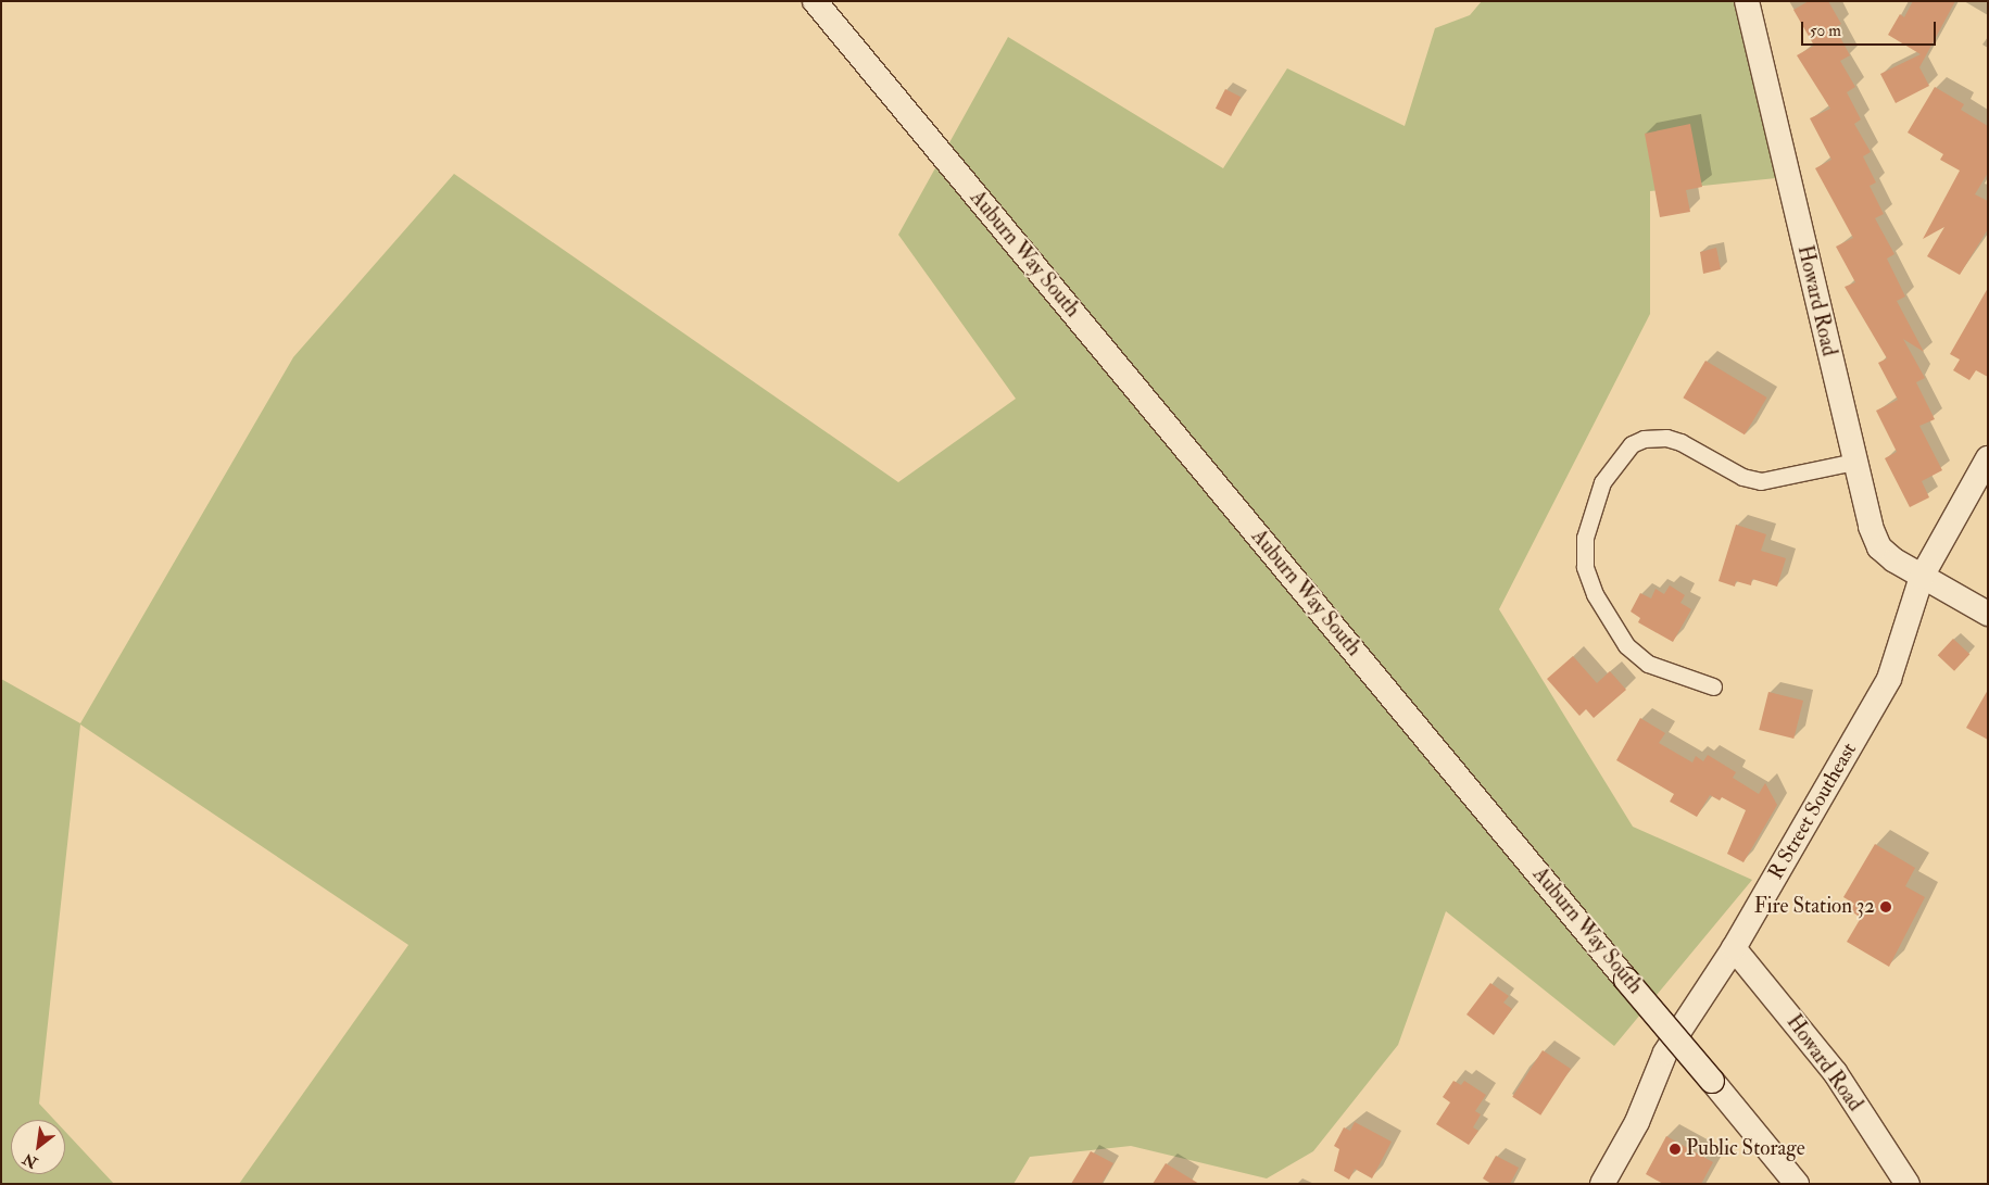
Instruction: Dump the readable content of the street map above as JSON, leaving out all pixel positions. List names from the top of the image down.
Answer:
{
  "streets": {
    "street": ["Auburn Way South", "Howard Road", "R Street Southeast"]
  },
  "crossings": [
    ["Howard Road", "R Street Southeast"]
  ],
  "places": ["Fire Station 32", "Public Storage"],
  "scale_bar": "50 m",
  "north": "bottom left"
}
